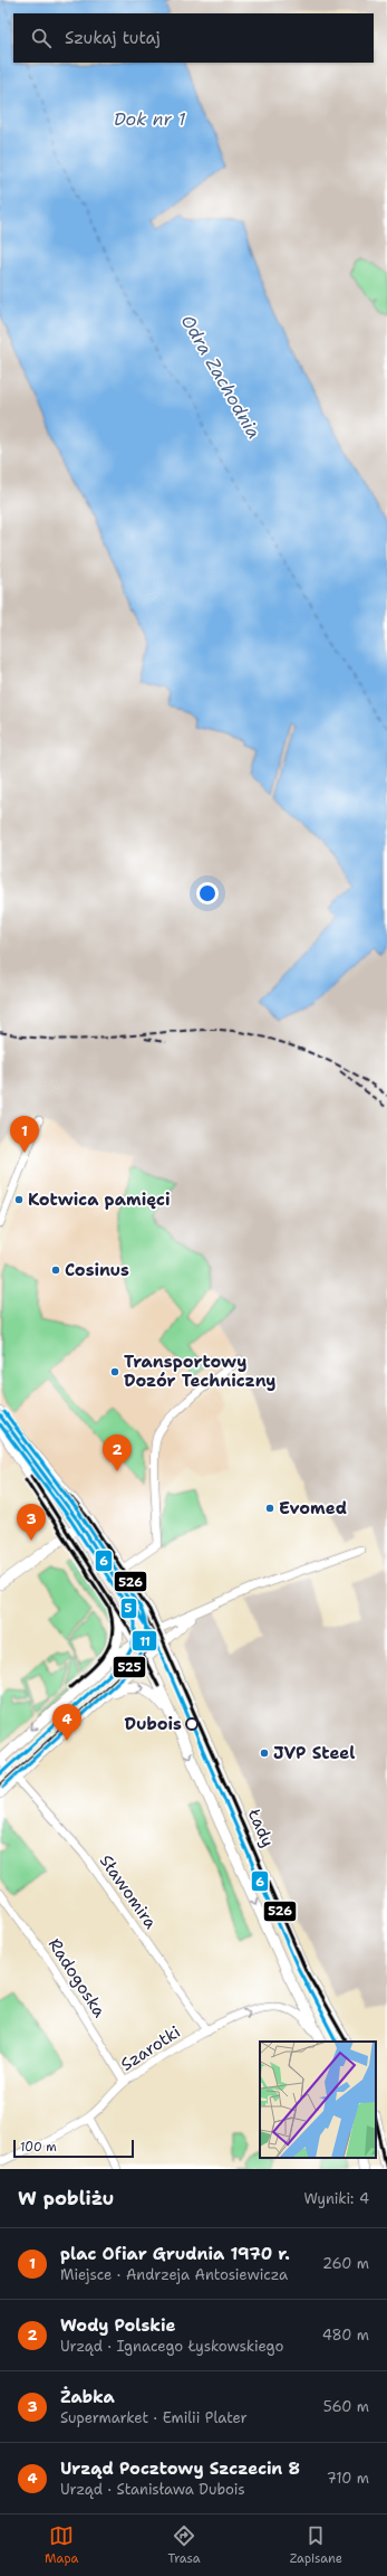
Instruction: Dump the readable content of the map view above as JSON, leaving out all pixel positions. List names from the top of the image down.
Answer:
{
  "streets": {
    "street": [
      "Łady",
      "Sławomira",
      "Radogoska",
      "Szarotki"
    ]
  },
  "crossings": [
    ["Łady", "Szarotki"],
    ["Sławomira", "Szarotki"],
    ["Radogoska", "Szarotki"]
  ],
  "water": ["Dok nr 1", "Odra Zachodnia"],
  "places": [
    "Kotwica pamięci",
    "Cosinus",
    "Transportowy Dozór Techniczny",
    "Evomed",
    "Dubois",
    "JVP Steel"
  ],
  "lines": [
    "transit line 11",
    "transit line 526",
    "transit line 6",
    "transit line 525",
    "transit line 5"
  ],
  "scale_bar": "100 m",
  "page": {
    "search": "Szukaj tutaj",
    "pins": [
      "1",
      "2",
      "3",
      "4"
    ],
    "scale": "100 m",
    "heading": ["W pobliżu", "Wyniki: 4"],
    "list": [
      {
        "mark": "1",
        "name": "plac Ofiar Grudnia 1970 r.",
        "note": "Miejsce · Andrzeja Antosiewicza",
        "value": "260 m"
      },
      {
        "mark": "2",
        "name": "Wody Polskie",
        "note": "Urząd · Ignacego Łyskowskiego",
        "value": "480 m"
      },
      {
        "mark": "3",
        "name": "Żabka",
        "note": "Supermarket · Emilii Plater",
        "value": "560 m"
      },
      {
        "mark": "4",
        "name": "Urząd Pocztowy Szczecin 8",
        "note": "Urząd · Stanisława Dubois",
        "value": "710 m"
      }
    ],
    "nav": ["Mapa", "Trasa", "Zapisane"]
  }
}
